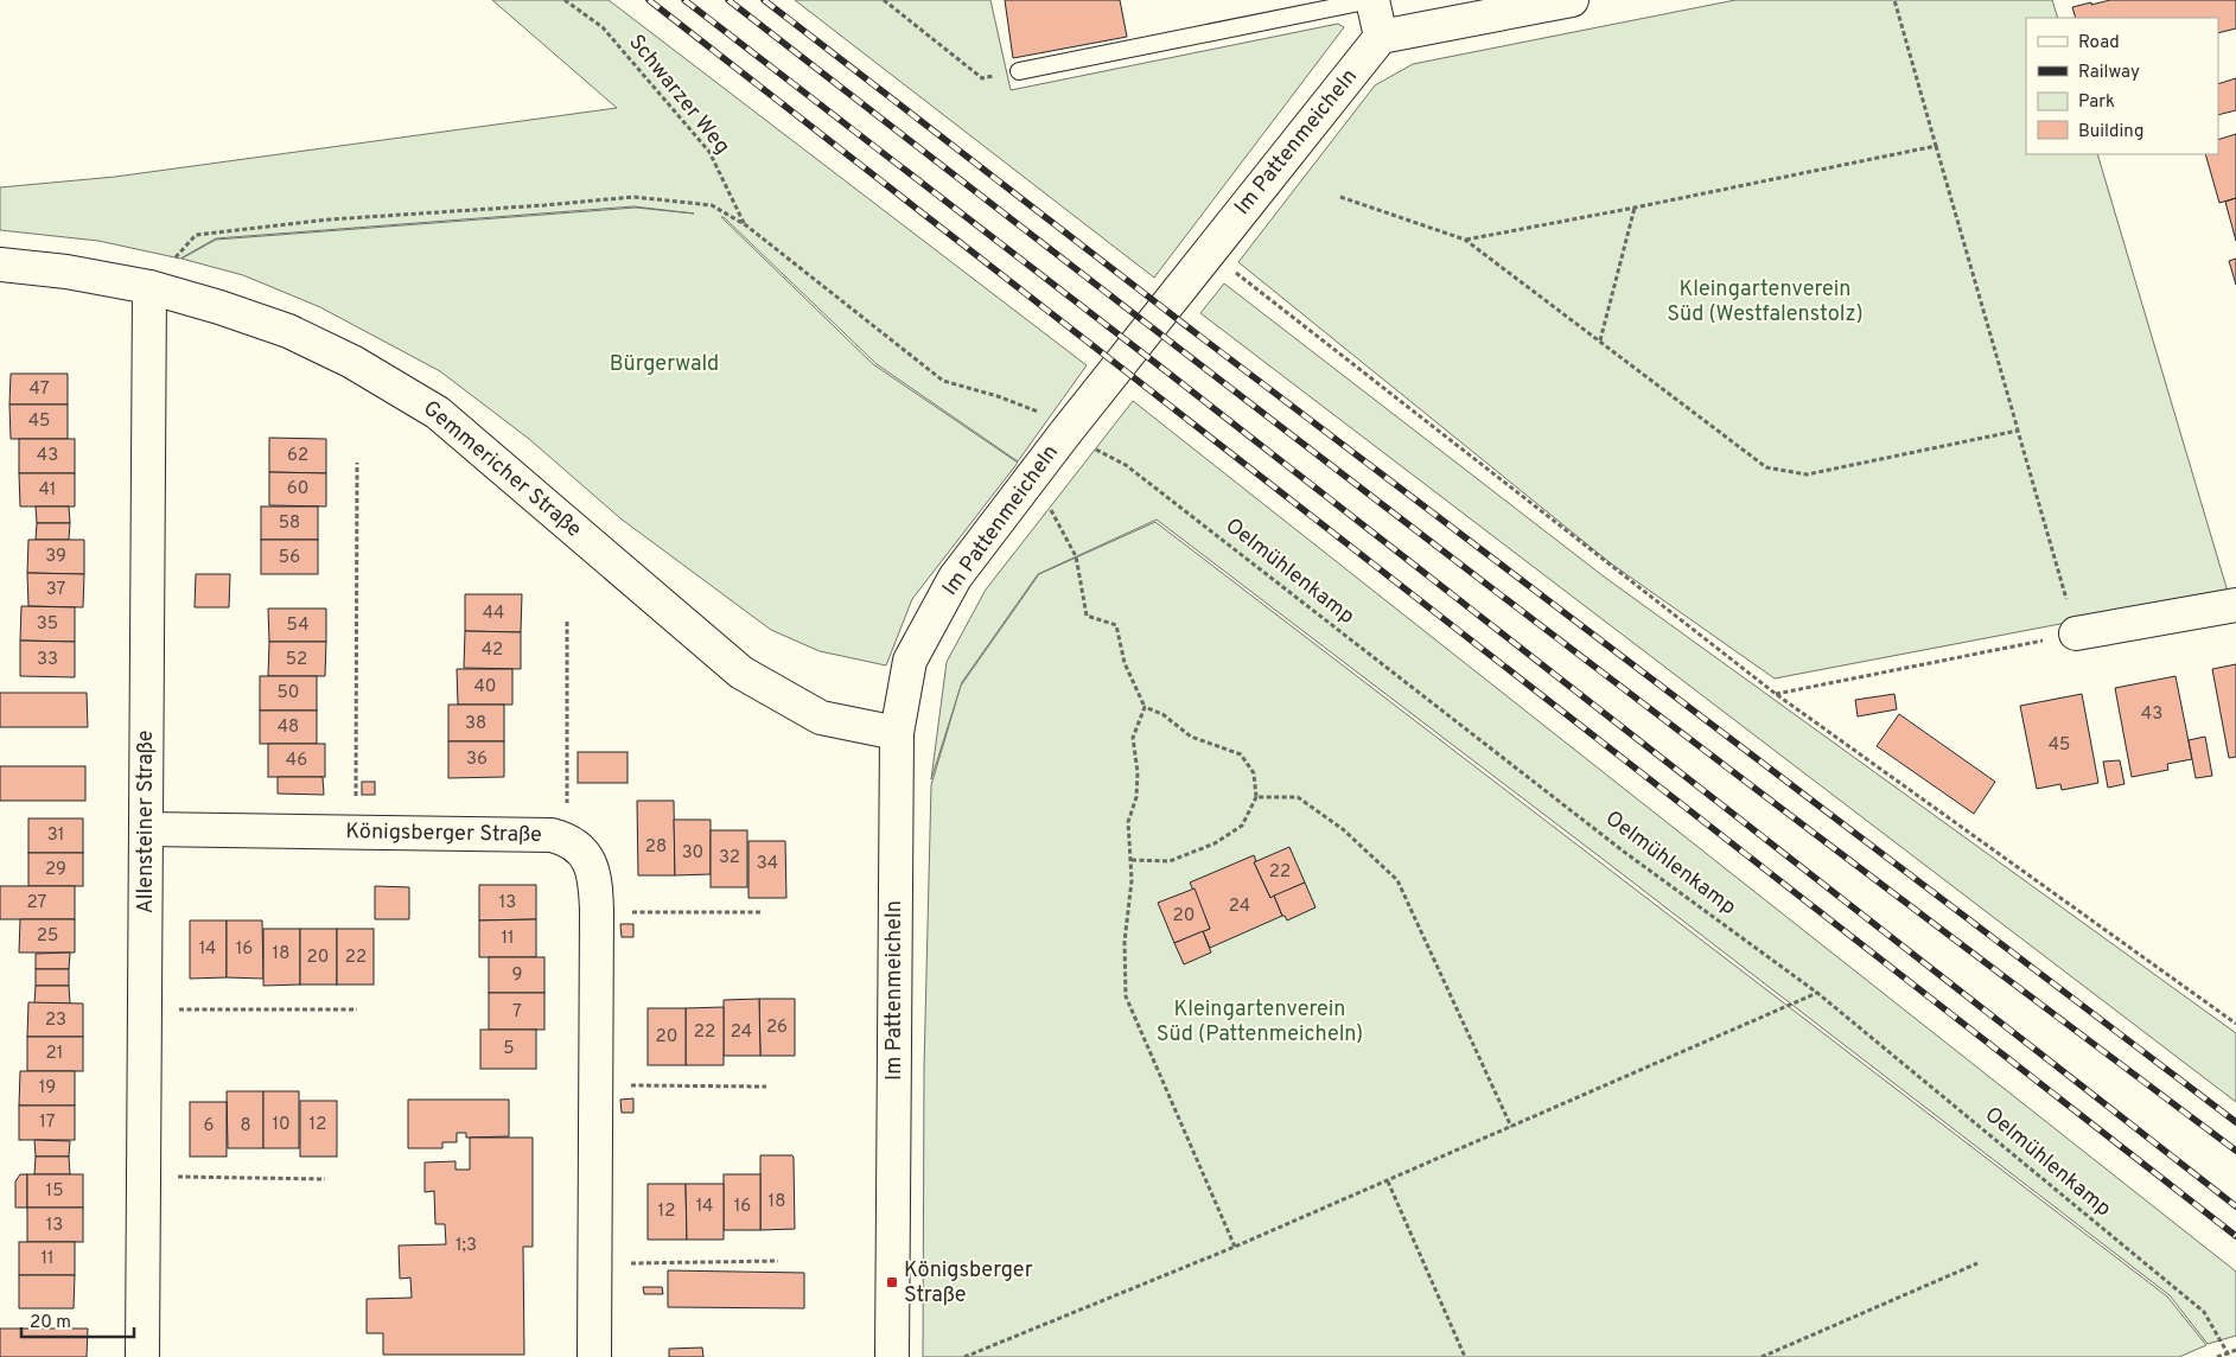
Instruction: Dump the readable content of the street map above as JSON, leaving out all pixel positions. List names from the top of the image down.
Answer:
{
  "streets": {
    "street": [
      "Im Pattenmeicheln",
      "Gemmericher Straße",
      "Allensteiner Straße",
      "Königsberger Straße"
    ],
    "path": ["Schwarzer Weg", "Oelmühlenkamp"]
  },
  "crossings": [
    ["Im Pattenmeicheln", "Gemmericher Straße"],
    ["Im Pattenmeicheln", "Oelmühlenkamp"],
    ["Gemmericher Straße", "Allensteiner Straße"],
    ["Allensteiner Straße", "Königsberger Straße"]
  ],
  "parks": ["Kleingartenverein Süd (Westfalenstolz)", "Bürgerwald", "Kleingartenverein Süd (Pattenmeicheln)"],
  "places": {
    "transit": ["Königsberger Straße"]
  },
  "house_numbers": [
    "47",
    "45",
    "43",
    "62",
    "60",
    "41",
    "58",
    "39",
    "56",
    "37",
    "44",
    "35",
    "54",
    "42",
    "33",
    "52",
    "40",
    "50",
    "43",
    "38",
    "48",
    "45",
    "36",
    "46",
    "31",
    "28",
    "30",
    "32",
    "34",
    "29",
    "22",
    "27",
    "13",
    "24",
    "20",
    "25",
    "11",
    "14",
    "16",
    "18",
    "20",
    "22",
    "9",
    "7",
    "23",
    "26",
    "22",
    "24",
    "20",
    "5",
    "21",
    "19",
    "17",
    "10",
    "12",
    "6",
    "8",
    "15",
    "18",
    "14",
    "16",
    "12",
    "13",
    "1;3",
    "11"
  ],
  "legend": [
    "Road",
    "Railway",
    "Park",
    "Building"
  ],
  "scale_bar": "20 m"
}
